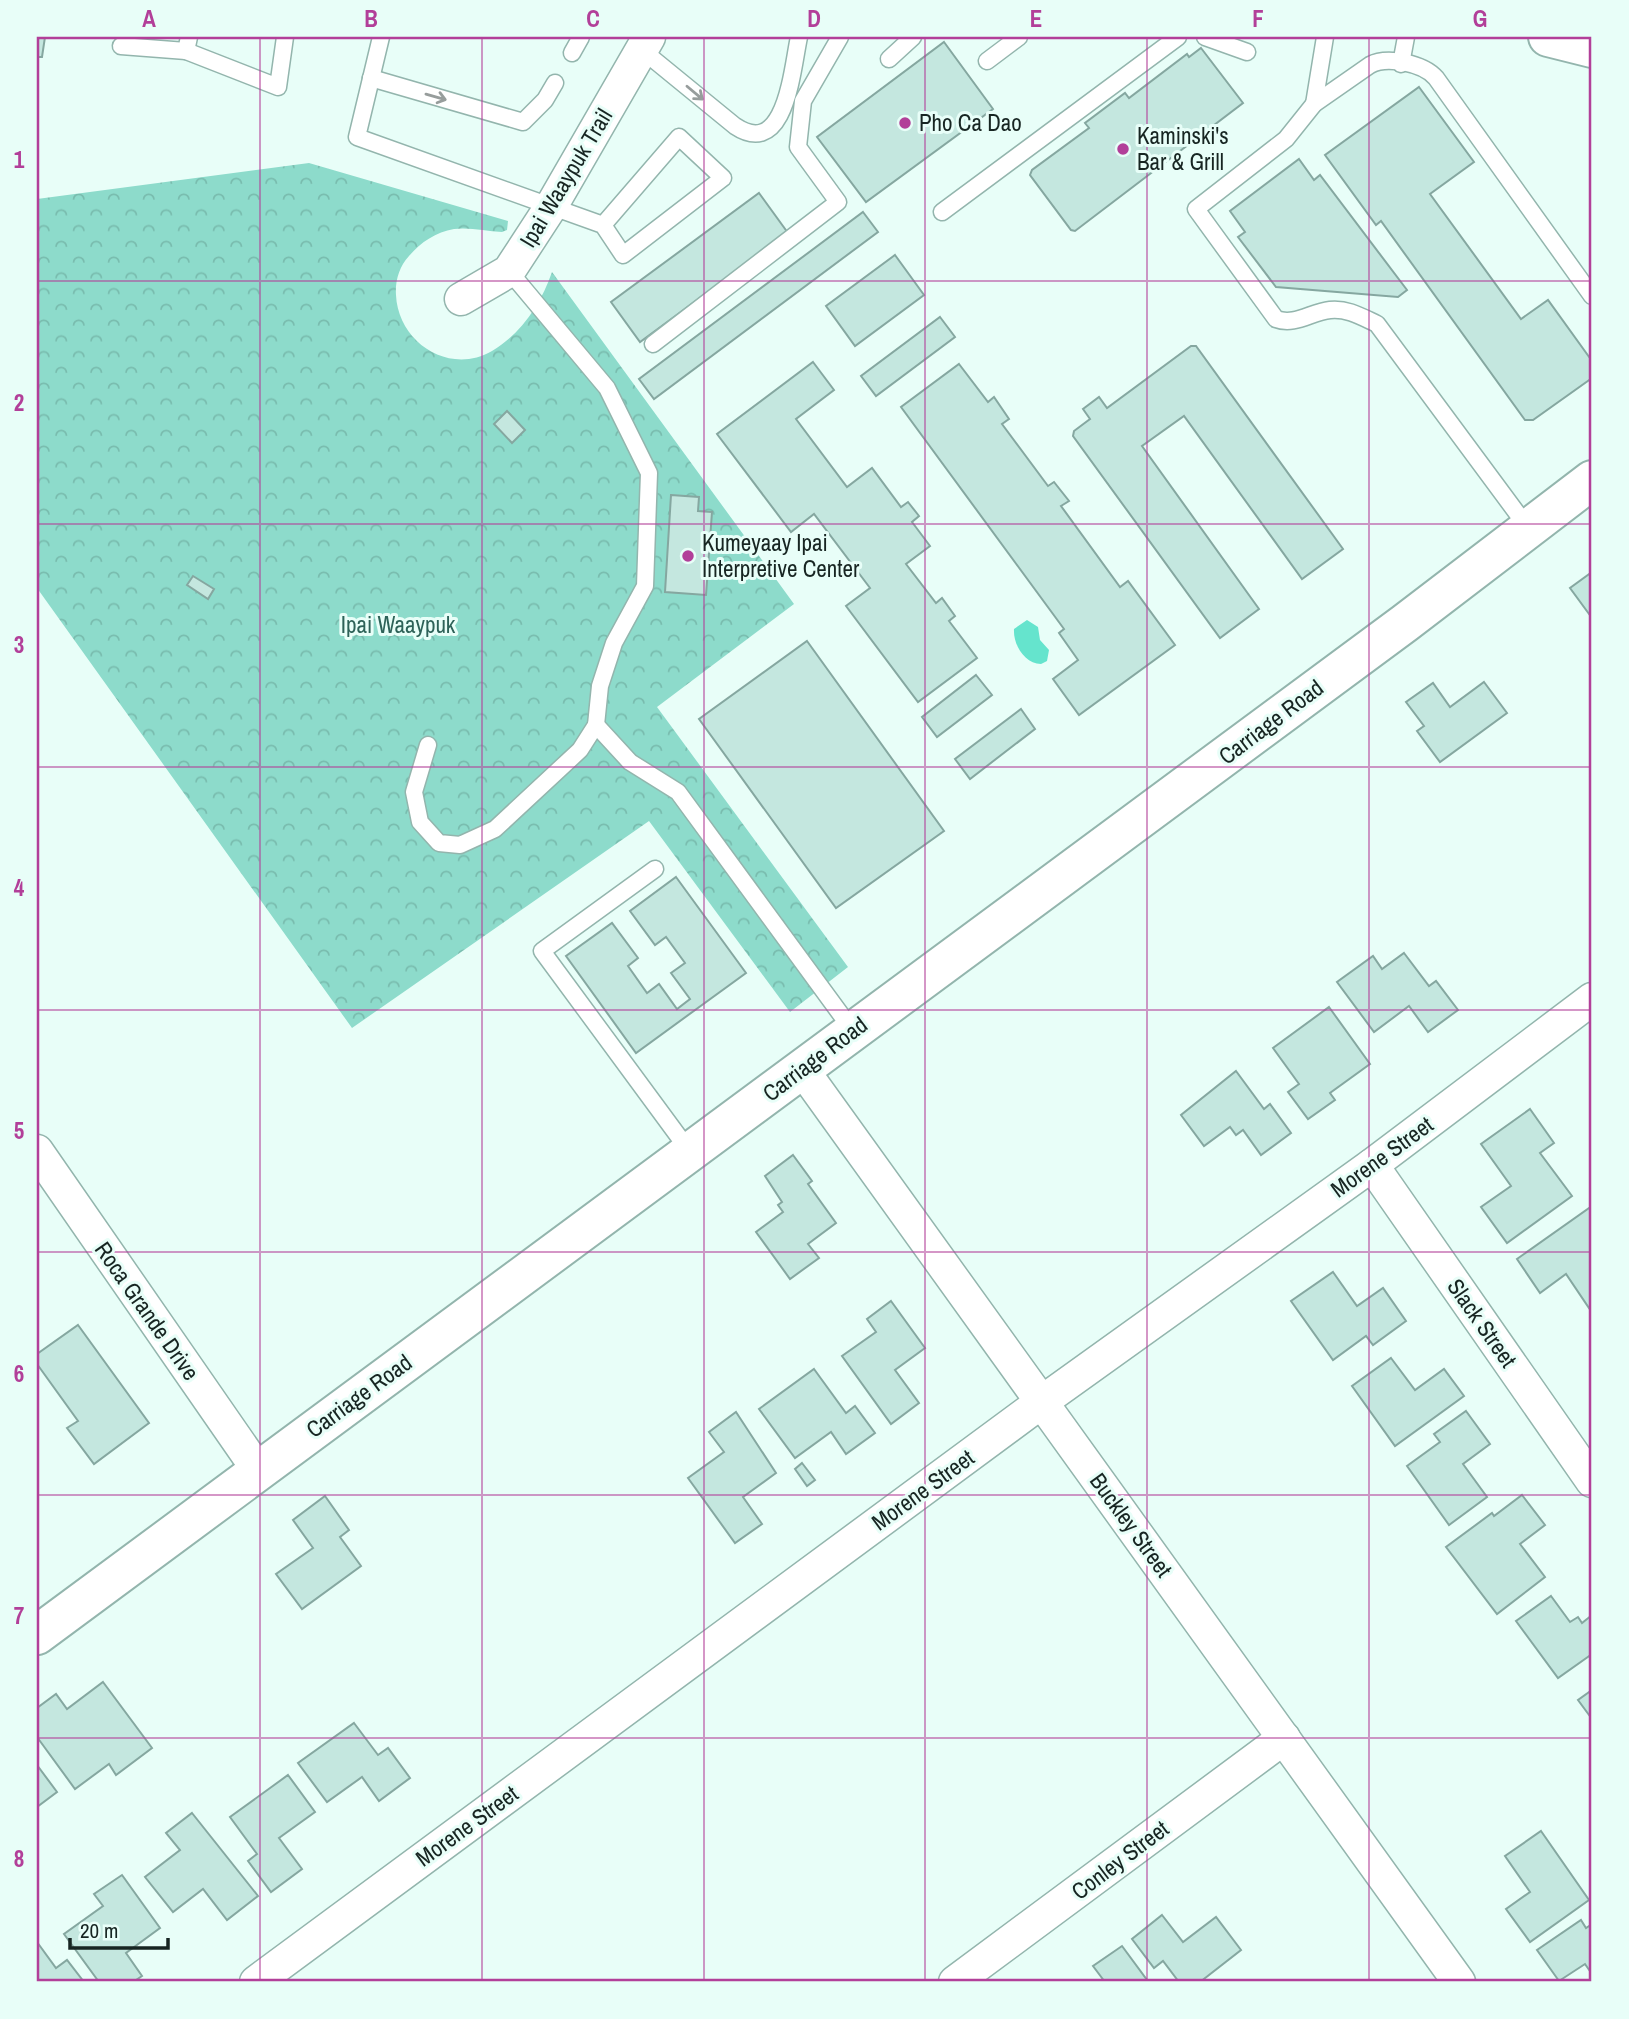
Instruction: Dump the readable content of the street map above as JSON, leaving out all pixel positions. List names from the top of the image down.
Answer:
{
  "streets": {
    "street": [
      "Ipai Waaypuk Trail",
      "Carriage Road",
      "Morene Street",
      "Roca Grande Drive",
      "Slack Street",
      "Buckley Street",
      "Conley Street"
    ]
  },
  "crossings": [
    ["Carriage Road", "Roca Grande Drive"],
    ["Carriage Road", "Buckley Street"],
    ["Morene Street", "Slack Street"],
    ["Morene Street", "Buckley Street"],
    ["Buckley Street", "Conley Street"]
  ],
  "parks": ["Ipai Waaypuk"],
  "places": ["Pho Ca Dao", "Kaminski's Bar & Grill", "Kumeyaay Ipai Interpretive Center"],
  "scale_bar": "20 m",
  "grid": {
    "columns": [
      "A",
      "B",
      "C",
      "D",
      "E",
      "F",
      "G"
    ],
    "rows": [
      "1",
      "2",
      "3",
      "4",
      "5",
      "6",
      "7",
      "8"
    ]
  }
}
